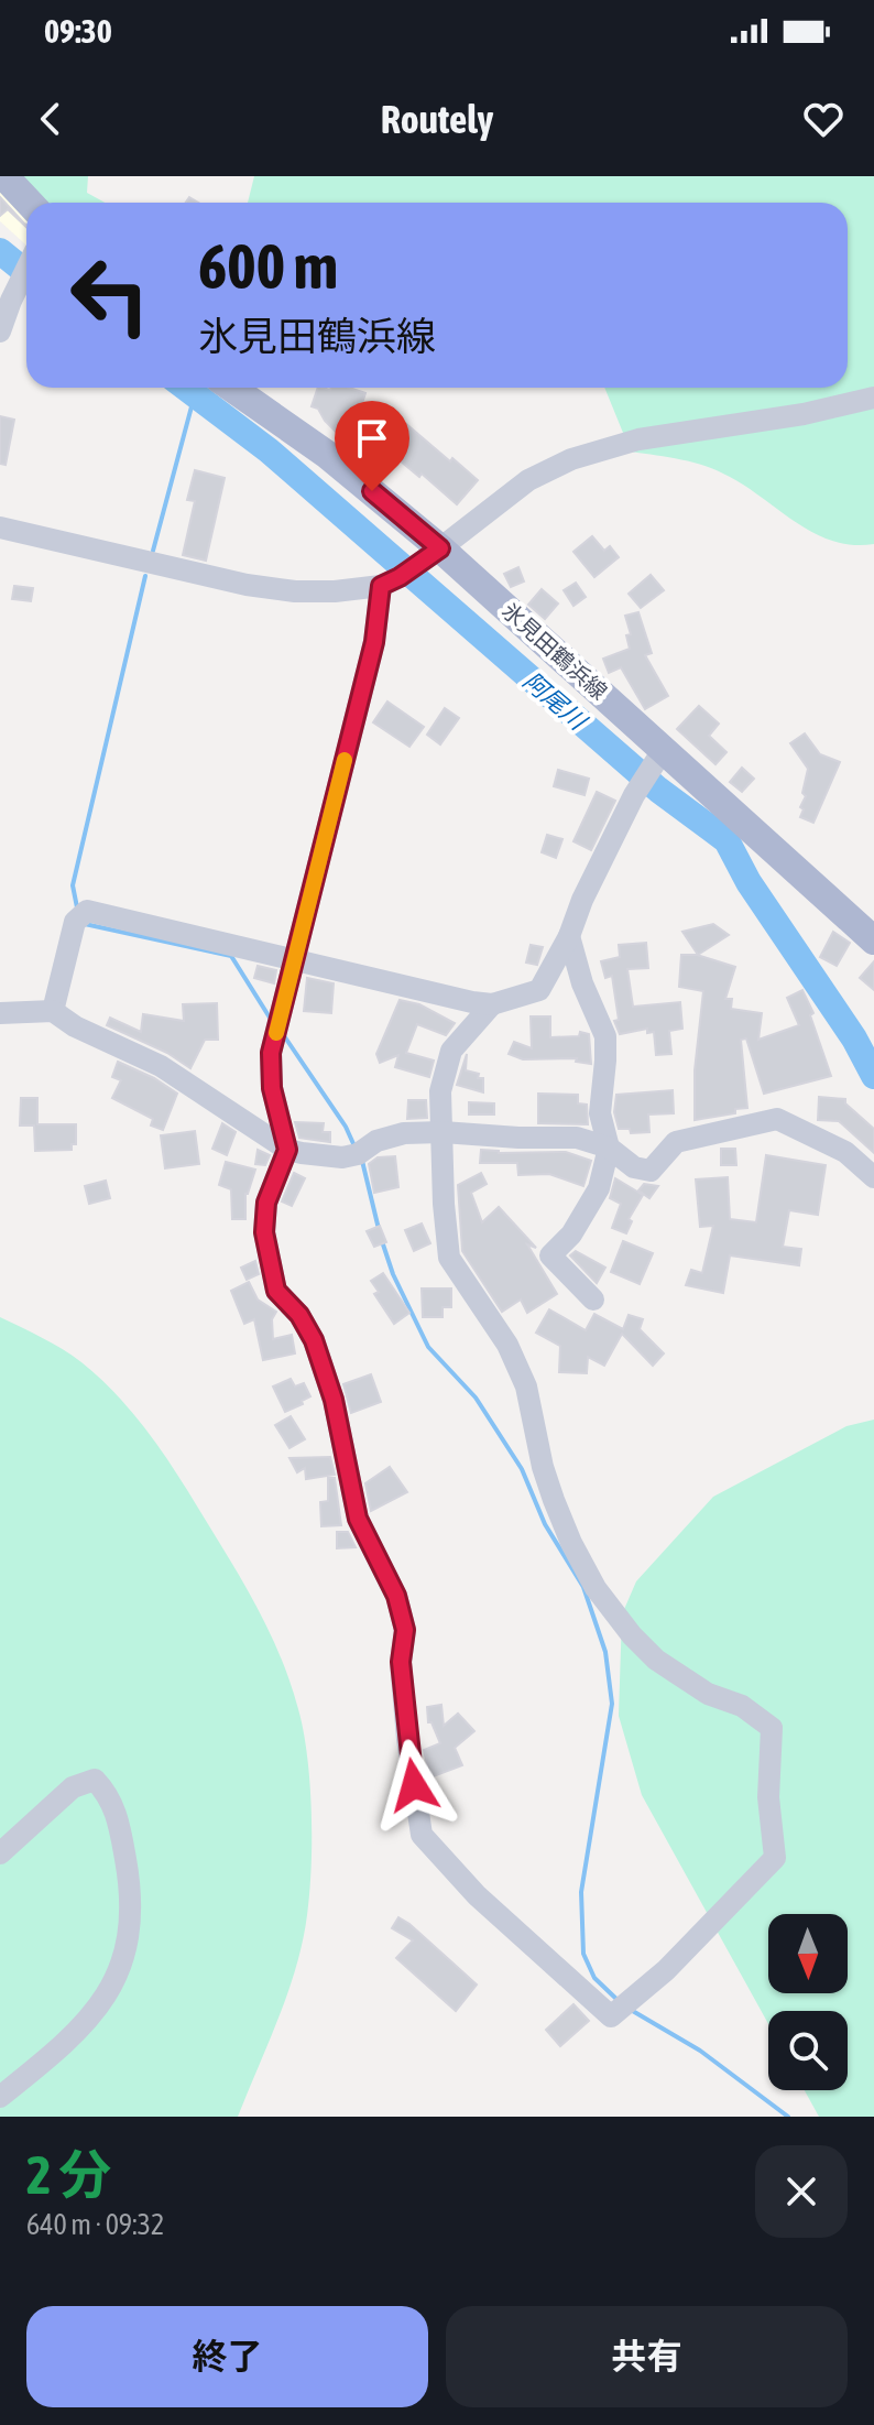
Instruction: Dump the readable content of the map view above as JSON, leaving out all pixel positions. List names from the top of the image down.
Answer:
{
  "streets": {
    "main road": ["氷見田鶴浜線"]
  },
  "water": ["阿尾川"],
  "north": "bottom",
  "page": {
    "status": "09:30",
    "header": "Routely",
    "turn": ["600 m", "氷見田鶴浜線"],
    "heading": ["2 分", "640 m · 09:32"],
    "buttons": ["終了", "共有"]
  }
}
